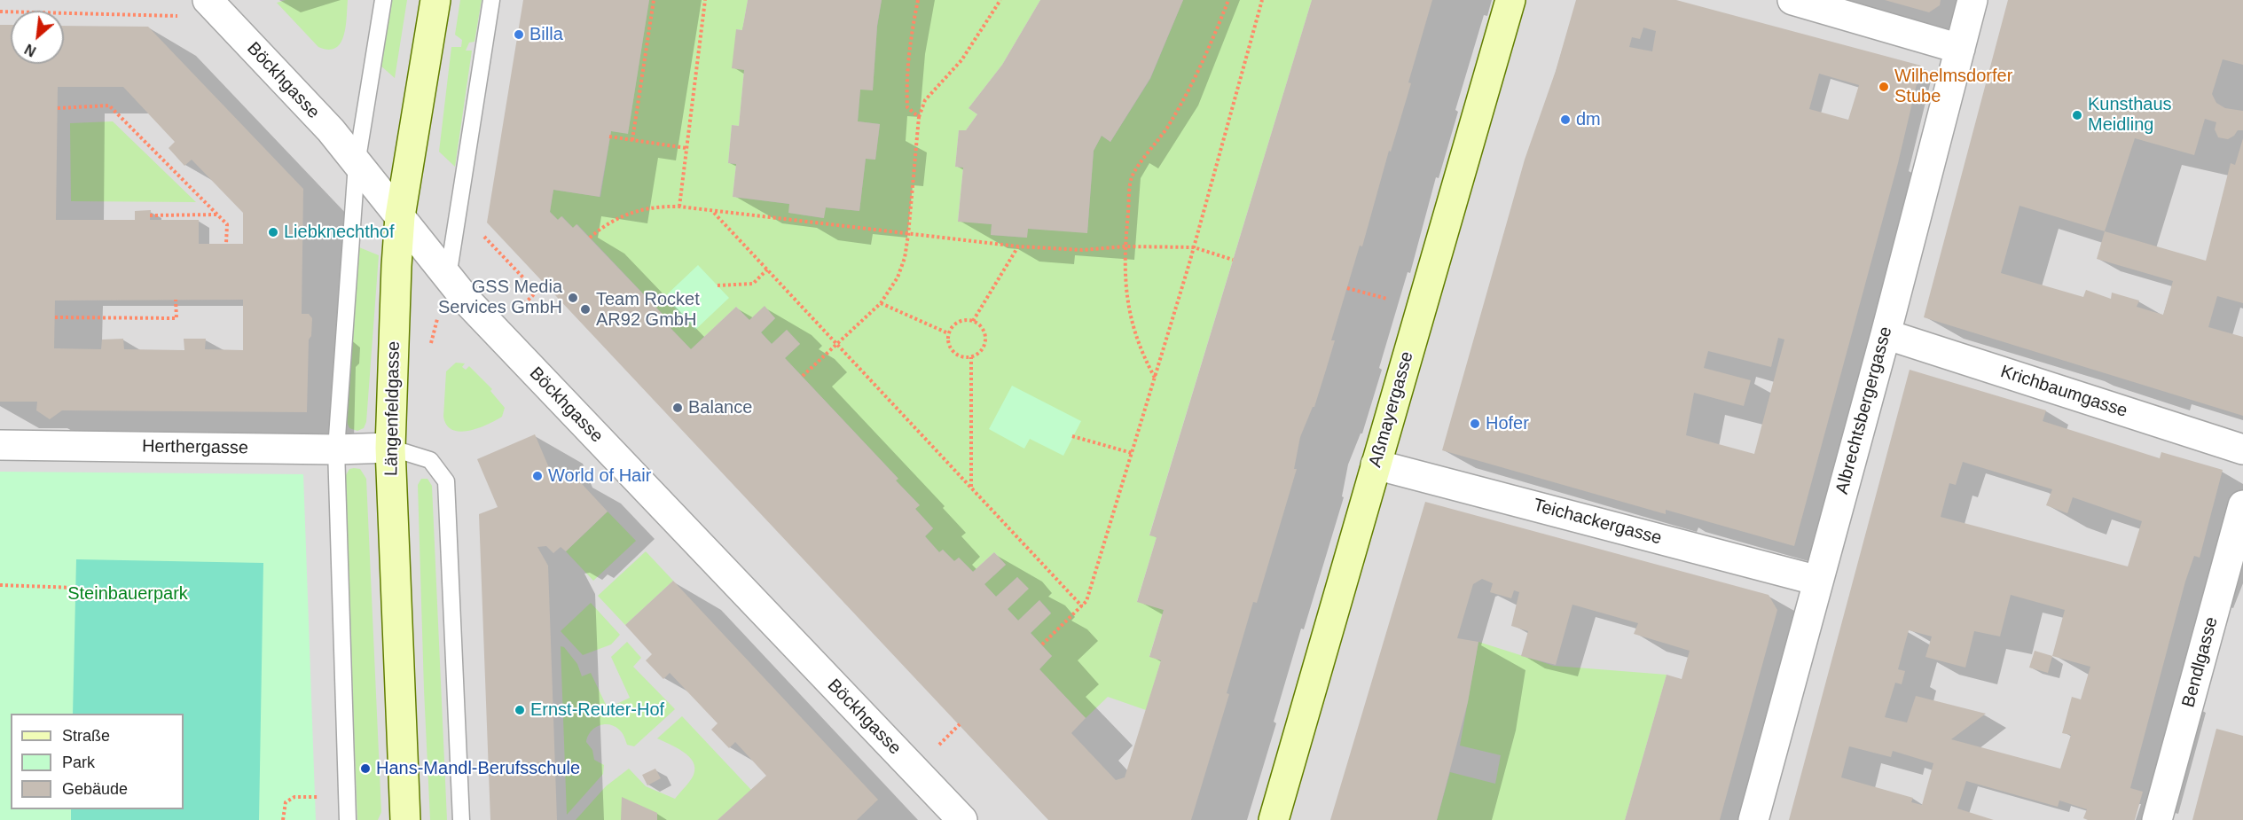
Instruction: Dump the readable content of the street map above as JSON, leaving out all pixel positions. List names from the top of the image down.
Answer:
{
  "streets": {
    "street": [
      "Böckhgasse",
      "Krichbaumgasse",
      "Längenfeldgasse",
      "Aßmayergasse",
      "Albrechtsbergergasse",
      "Herthergasse",
      "Teichackergasse",
      "Bendlgasse"
    ]
  },
  "crossings": [
    ["Böckhgasse", "Längenfeldgasse"],
    ["Krichbaumgasse", "Albrechtsbergergasse"],
    ["Längenfeldgasse", "Herthergasse"],
    ["Aßmayergasse", "Teichackergasse"],
    ["Albrechtsbergergasse", "Teichackergasse"]
  ],
  "parks": ["Steinbauerpark"],
  "places": [
    "Billa",
    "Wilhelmsdorfer Stube",
    "Kunsthaus Meidling",
    "dm",
    "Liebknechthof",
    "GSS Media Services GmbH",
    "Team Rocket AR92 GmbH",
    "Balance",
    "Hofer",
    "World of Hair",
    "Ernst-Reuter-Hof",
    "Hans-Mandl-Berufsschule"
  ],
  "legend": ["Straße", "Park", "Gebäude"],
  "north": "bottom left"
}
